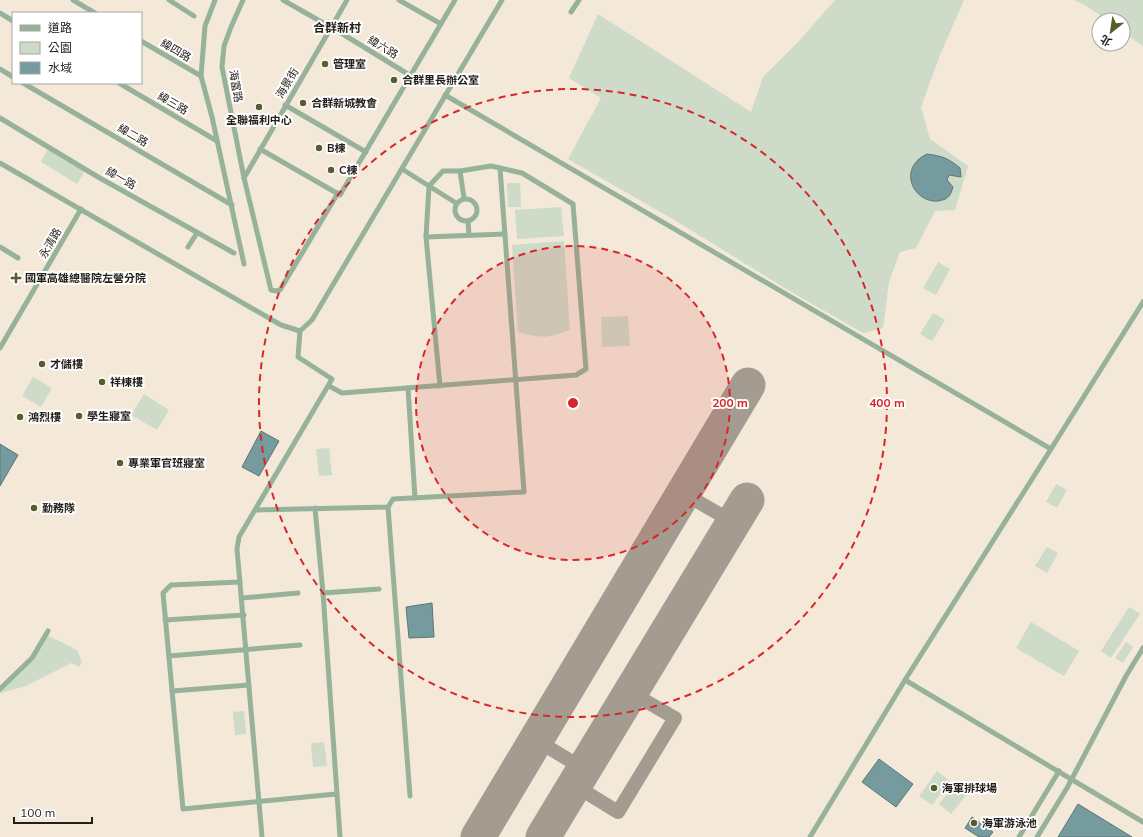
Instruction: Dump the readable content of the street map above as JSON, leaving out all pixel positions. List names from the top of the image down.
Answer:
{
  "streets": {
    "street": [
      "緯六路",
      "緯四路",
      "海景街",
      "海富路",
      "緯三路",
      "緯二路",
      "緯一路",
      "永清路"
    ]
  },
  "crossings": [
    ["緯六路", "海景街"],
    ["海景街", "海富路"]
  ],
  "districts": ["合群新村"],
  "places": {
    "other": [
      "管理室",
      "合群里長辦公室",
      "合群新城教會",
      "全聯福利中心",
      "B棟",
      "C棟",
      "才儲樓",
      "祥棟樓",
      "學生寢室",
      "鴻烈樓",
      "專業軍官班寢室",
      "勤務隊",
      "海軍排球場",
      "海軍游泳池"
    ],
    "health": ["國軍高雄總醫院左營分院"]
  },
  "legend": ["道路", "公園", "水域"],
  "scale_bar": "100 m",
  "north": "bottom left",
  "rings": ["200 m", "400 m"]
}
